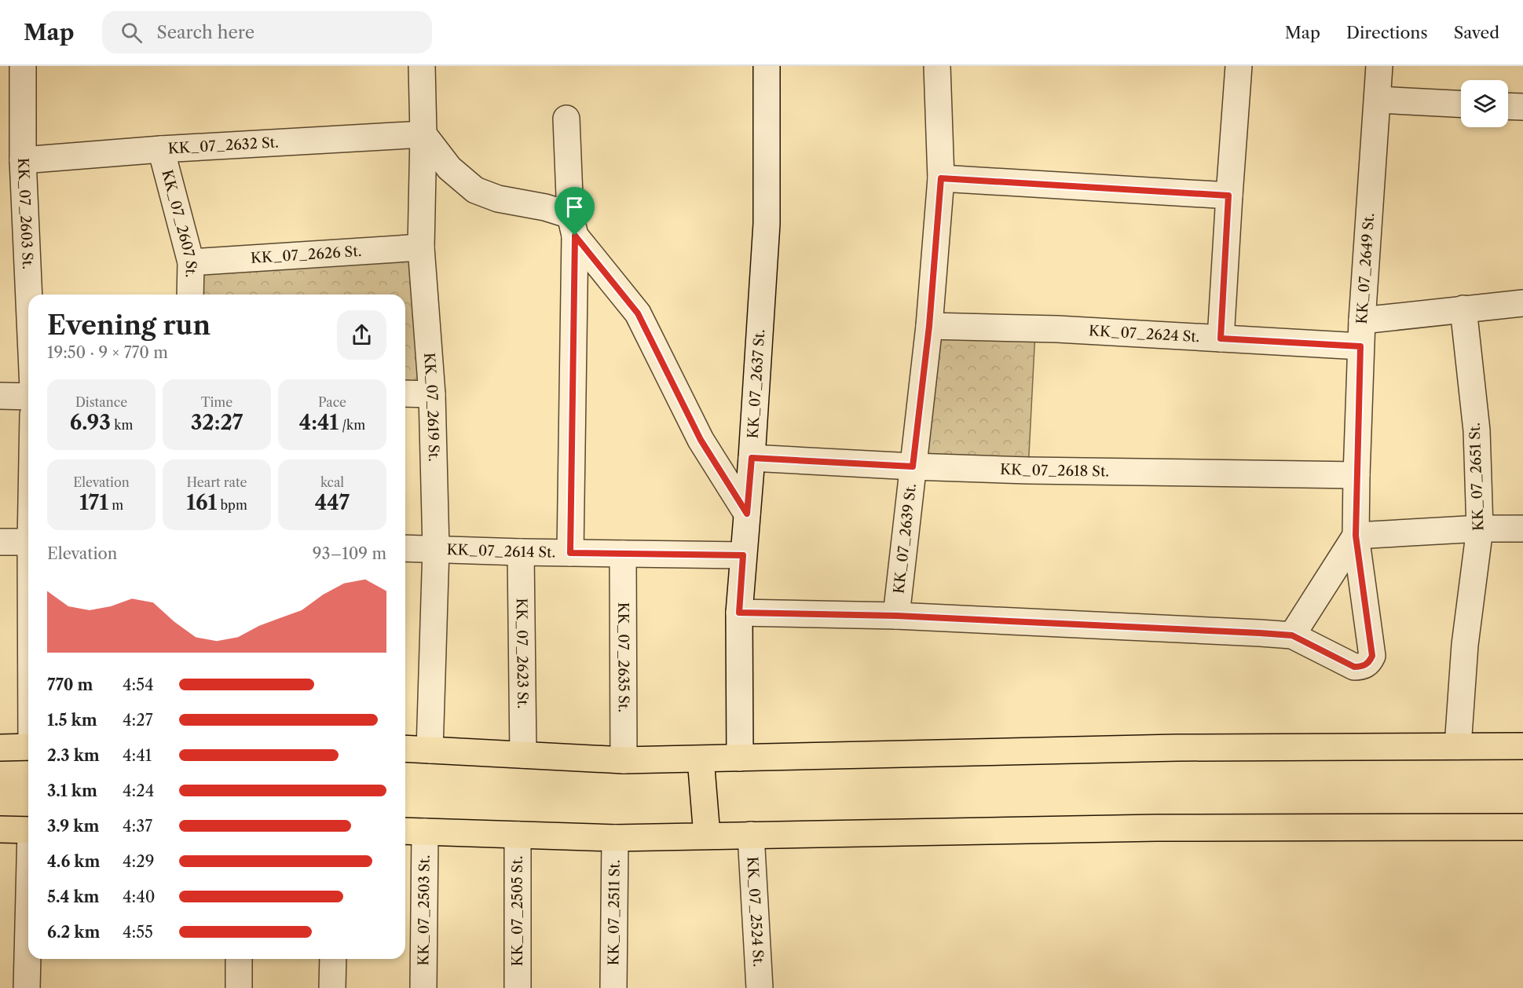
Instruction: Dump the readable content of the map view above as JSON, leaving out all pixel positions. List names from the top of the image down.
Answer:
{
  "streets": {
    "street": [
      "KK_07_2632 St.",
      "KK_07_2603 St.",
      "KK_07_2607 St.",
      "KK_07_2626 St.",
      "KK_07_2649 St.",
      "KK_07_2624 St.",
      "KK_07_2637 St.",
      "KK_07_2619 St.",
      "KK_07_2618 St.",
      "KK_07_2651 St.",
      "KK_07_2639 St.",
      "KK_07_2614 St.",
      "KK_07_2623 St.",
      "KK_07_2635 St.",
      "KK_07_2503 St.",
      "KK_07_2505 St.",
      "KK_07_2524 St.",
      "KK_07_2511 St."
    ]
  },
  "crossings": [
    ["KK_07_2632 St.", "KK_07_2603 St."],
    ["KK_07_2632 St.", "KK_07_2607 St."],
    ["KK_07_2632 St.", "KK_07_2619 St."],
    ["KK_07_2607 St.", "KK_07_2626 St."],
    ["KK_07_2626 St.", "KK_07_2619 St."],
    ["KK_07_2649 St.", "KK_07_2624 St."],
    ["KK_07_2649 St.", "KK_07_2618 St."],
    ["KK_07_2624 St.", "KK_07_2639 St."],
    ["KK_07_2637 St.", "KK_07_2618 St."],
    ["KK_07_2637 St.", "KK_07_2614 St."],
    ["KK_07_2619 St.", "KK_07_2614 St."],
    ["KK_07_2618 St.", "KK_07_2639 St."],
    ["KK_07_2614 St.", "KK_07_2623 St."],
    ["KK_07_2614 St.", "KK_07_2635 St."]
  ],
  "page": {
    "header": "Map",
    "search": "Search here",
    "nav": ["Map", "Directions", "Saved"],
    "heading": ["Evening run", "19:50 · 9 × 770 m"],
    "stats": [
      ["Distance", "6.93 km"],
      ["Time", "32:27"],
      ["Pace", "4:41 /km"],
      ["Elevation", "171 m"],
      ["Heart rate", "161 bpm"],
      ["kcal", "447"]
    ],
    "chart": ["Elevation", "93–109 m"],
    "list": [
      {
        "name": "770 m",
        "note": "4:54"
      },
      {
        "name": "1.5 km",
        "note": "4:27"
      },
      {
        "name": "2.3 km",
        "note": "4:41"
      },
      {
        "name": "3.1 km",
        "note": "4:24"
      },
      {
        "name": "3.9 km",
        "note": "4:37"
      },
      {
        "name": "4.6 km",
        "note": "4:29"
      },
      {
        "name": "5.4 km",
        "note": "4:40"
      },
      {
        "name": "6.2 km",
        "note": "4:55"
      }
    ]
  }
}
